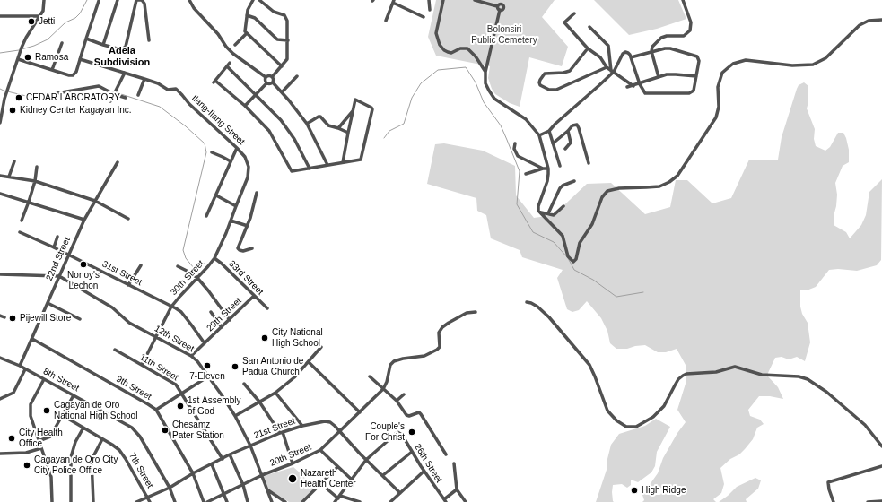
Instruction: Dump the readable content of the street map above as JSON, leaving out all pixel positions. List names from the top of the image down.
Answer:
{
  "streets": {
    "street": [
      "Ilang-Ilang Street",
      "22nd Street",
      "31st Street",
      "30th Street",
      "33rd Street",
      "29th Street",
      "12th Street",
      "11th Street",
      "8th Street",
      "9th Street",
      "21st Street",
      "20th Street",
      "26th Street",
      "7th Street"
    ]
  },
  "crossings": [
    ["Ilang-Ilang Street", "30th Street"],
    ["Ilang-Ilang Street", "33rd Street"],
    ["22nd Street", "31st Street"],
    ["22nd Street", "12th Street"],
    ["22nd Street", "8th Street"],
    ["22nd Street", "9th Street"],
    ["31st Street", "30th Street"],
    ["31st Street", "29th Street"],
    ["30th Street", "33rd Street"],
    ["30th Street", "12th Street"],
    ["30th Street", "11th Street"],
    ["33rd Street", "29th Street"],
    ["29th Street", "12th Street"],
    ["12th Street", "21st Street"],
    ["12th Street", "20th Street"],
    ["11th Street", "21st Street"],
    ["8th Street", "21st Street"],
    ["9th Street", "21st Street"],
    ["21st Street", "20th Street"],
    ["21st Street", "26th Street"],
    ["21st Street", "7th Street"]
  ],
  "districts": ["Adela Subdivision"],
  "parks": ["Bolonsiri Public Cemetery"],
  "places": [
    "Jetti",
    "Ramosa",
    "CEDAR LABORATORY",
    "Kidney Center Kagayan Inc.",
    "Nonoy's Lechon",
    "Pijewill Store",
    "City National High School",
    "7-Eleven",
    "San Antonio de Padua Church",
    "1st Assembly of God",
    "Cagayan de Oro National High School",
    "Chesamz Pater Station",
    "Couple's For Christ",
    "City Health Office",
    "Cagayan de Oro City City Police Office",
    "Nazareth Health Center",
    "High Ridge"
  ]
}
